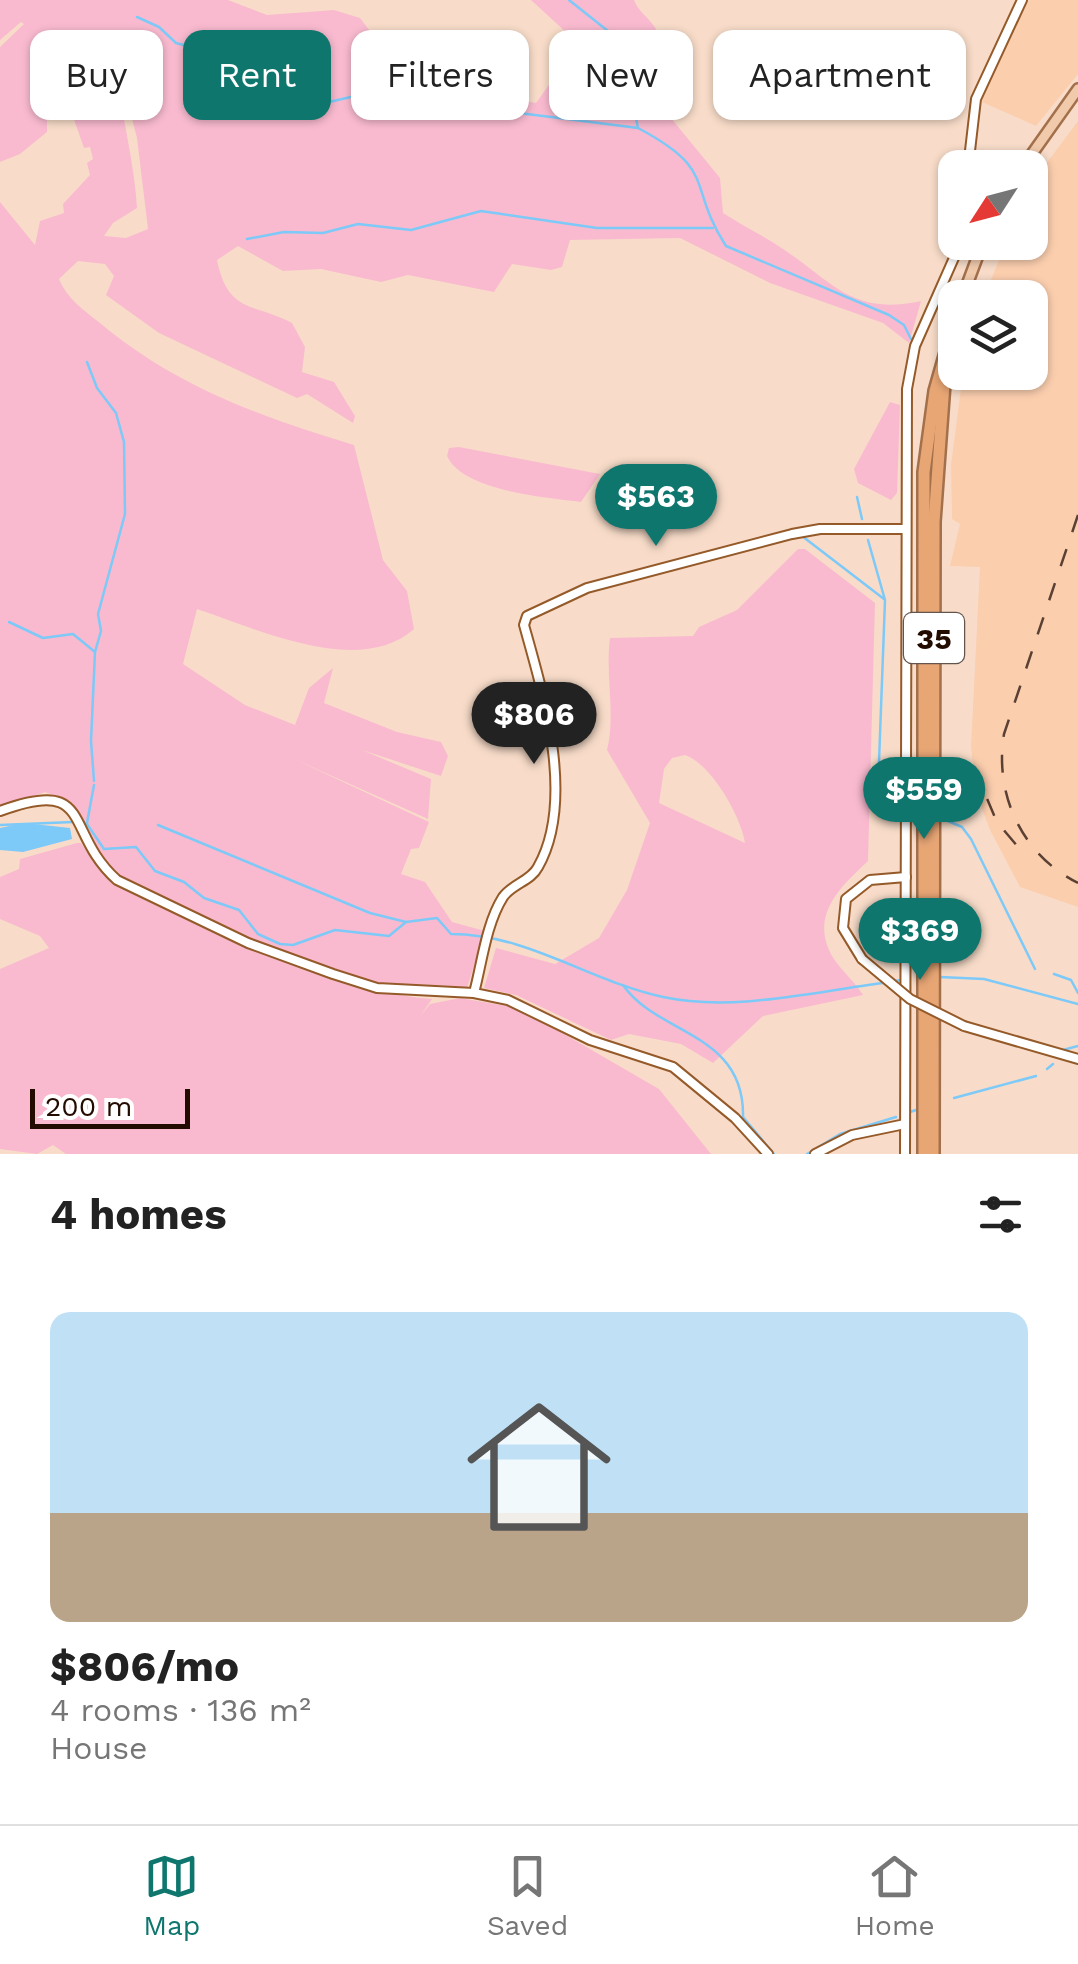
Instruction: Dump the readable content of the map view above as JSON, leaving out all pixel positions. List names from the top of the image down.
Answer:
{
  "streets": {
    "highway": ["35"]
  },
  "scale_bar": "200 m",
  "north": "bottom left",
  "page": {
    "chip": [
      "Buy",
      "Rent",
      "Filters",
      "New",
      "Apartment"
    ],
    "price": [
      "$563",
      "$806",
      "$559",
      "$369"
    ],
    "scale": "200 m",
    "heading": "4 homes",
    "list": [
      {
        "name": "$806/mo",
        "note": "4 rooms · 136 m² · House"
      }
    ],
    "tabs": ["Map", "Saved", "Home"]
  }
}
